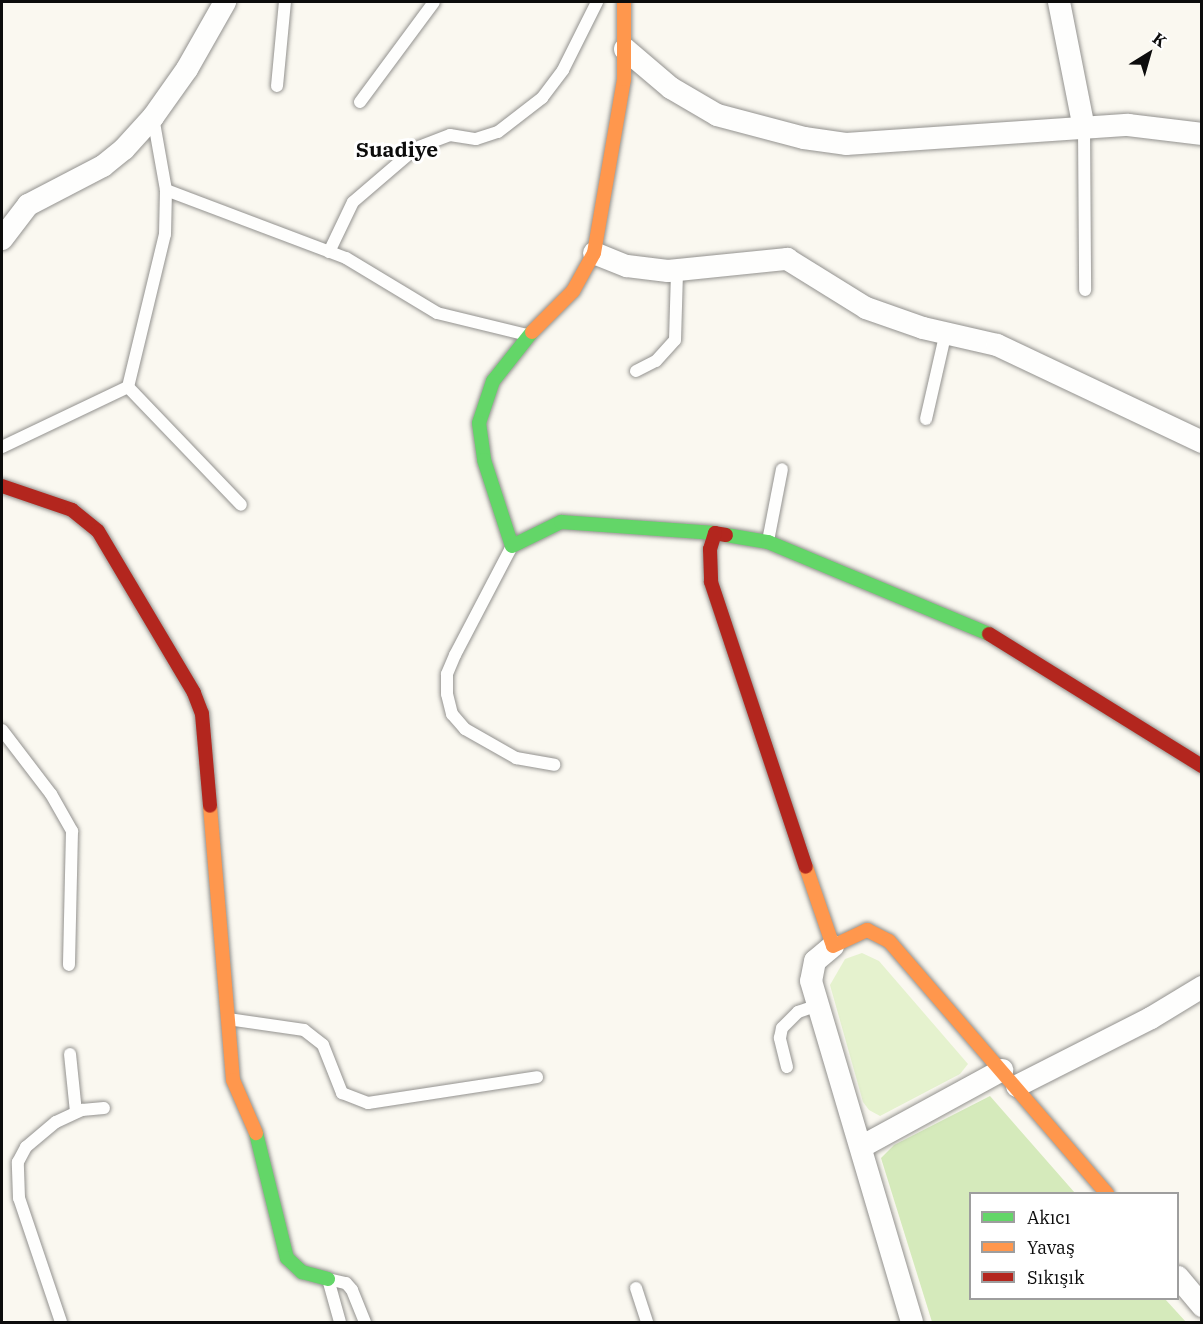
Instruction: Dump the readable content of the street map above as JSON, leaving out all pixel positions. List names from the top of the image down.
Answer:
{
  "districts": ["Suadiye"],
  "legend": ["Akıcı", "Yavaş", "Sıkışık"],
  "north": "top right"
}
